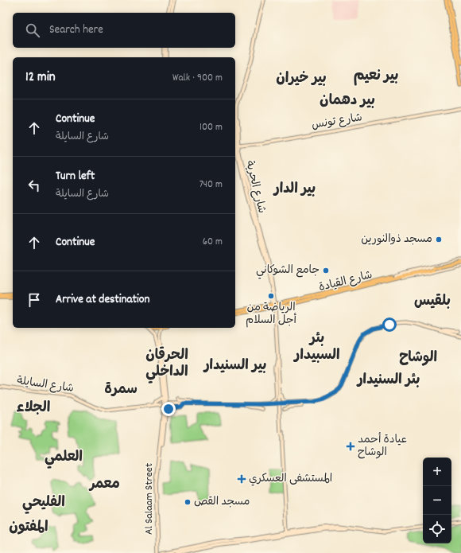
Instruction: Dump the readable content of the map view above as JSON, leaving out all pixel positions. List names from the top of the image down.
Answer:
{
  "streets": {
    "main road": [
      "شارع تونس",
      "شارع القيادة",
      "شارع السايلة",
      "Al Salaam Street"
    ]
  },
  "districts": [
    "بير نعيم",
    "بير خيران",
    "بير دهمان",
    "بير الدار",
    "بلقيس",
    "بئر السبيدار",
    "الحرقان الداخلي",
    "الوشاح",
    "بير السنيدار",
    "بئر السنيدار",
    "سمرة",
    "الجلاء",
    "العلمي",
    "معمر",
    "الفليحي",
    "المفتون"
  ],
  "places": {
    "other": [
      "مسجد ذوالنورين",
      "جامع الشوكاني",
      "الرياضة من أجل السلام",
      "مسجد القص"
    ],
    "health": ["عيادة أحمد الوشاح", "المستشفى العسكري"]
  },
  "page": {
    "search": "Search here",
    "heading": ["12 min", "Walk · 900 m"],
    "list": [
      ["Continue", "شارع السايلة", "100 m"],
      ["Turn left", "شارع السايلة", "740 m"],
      ["Continue", "60 m"],
      "Arrive at destination"
    ],
    "map_buttons": ["+", "−"]
  }
}
